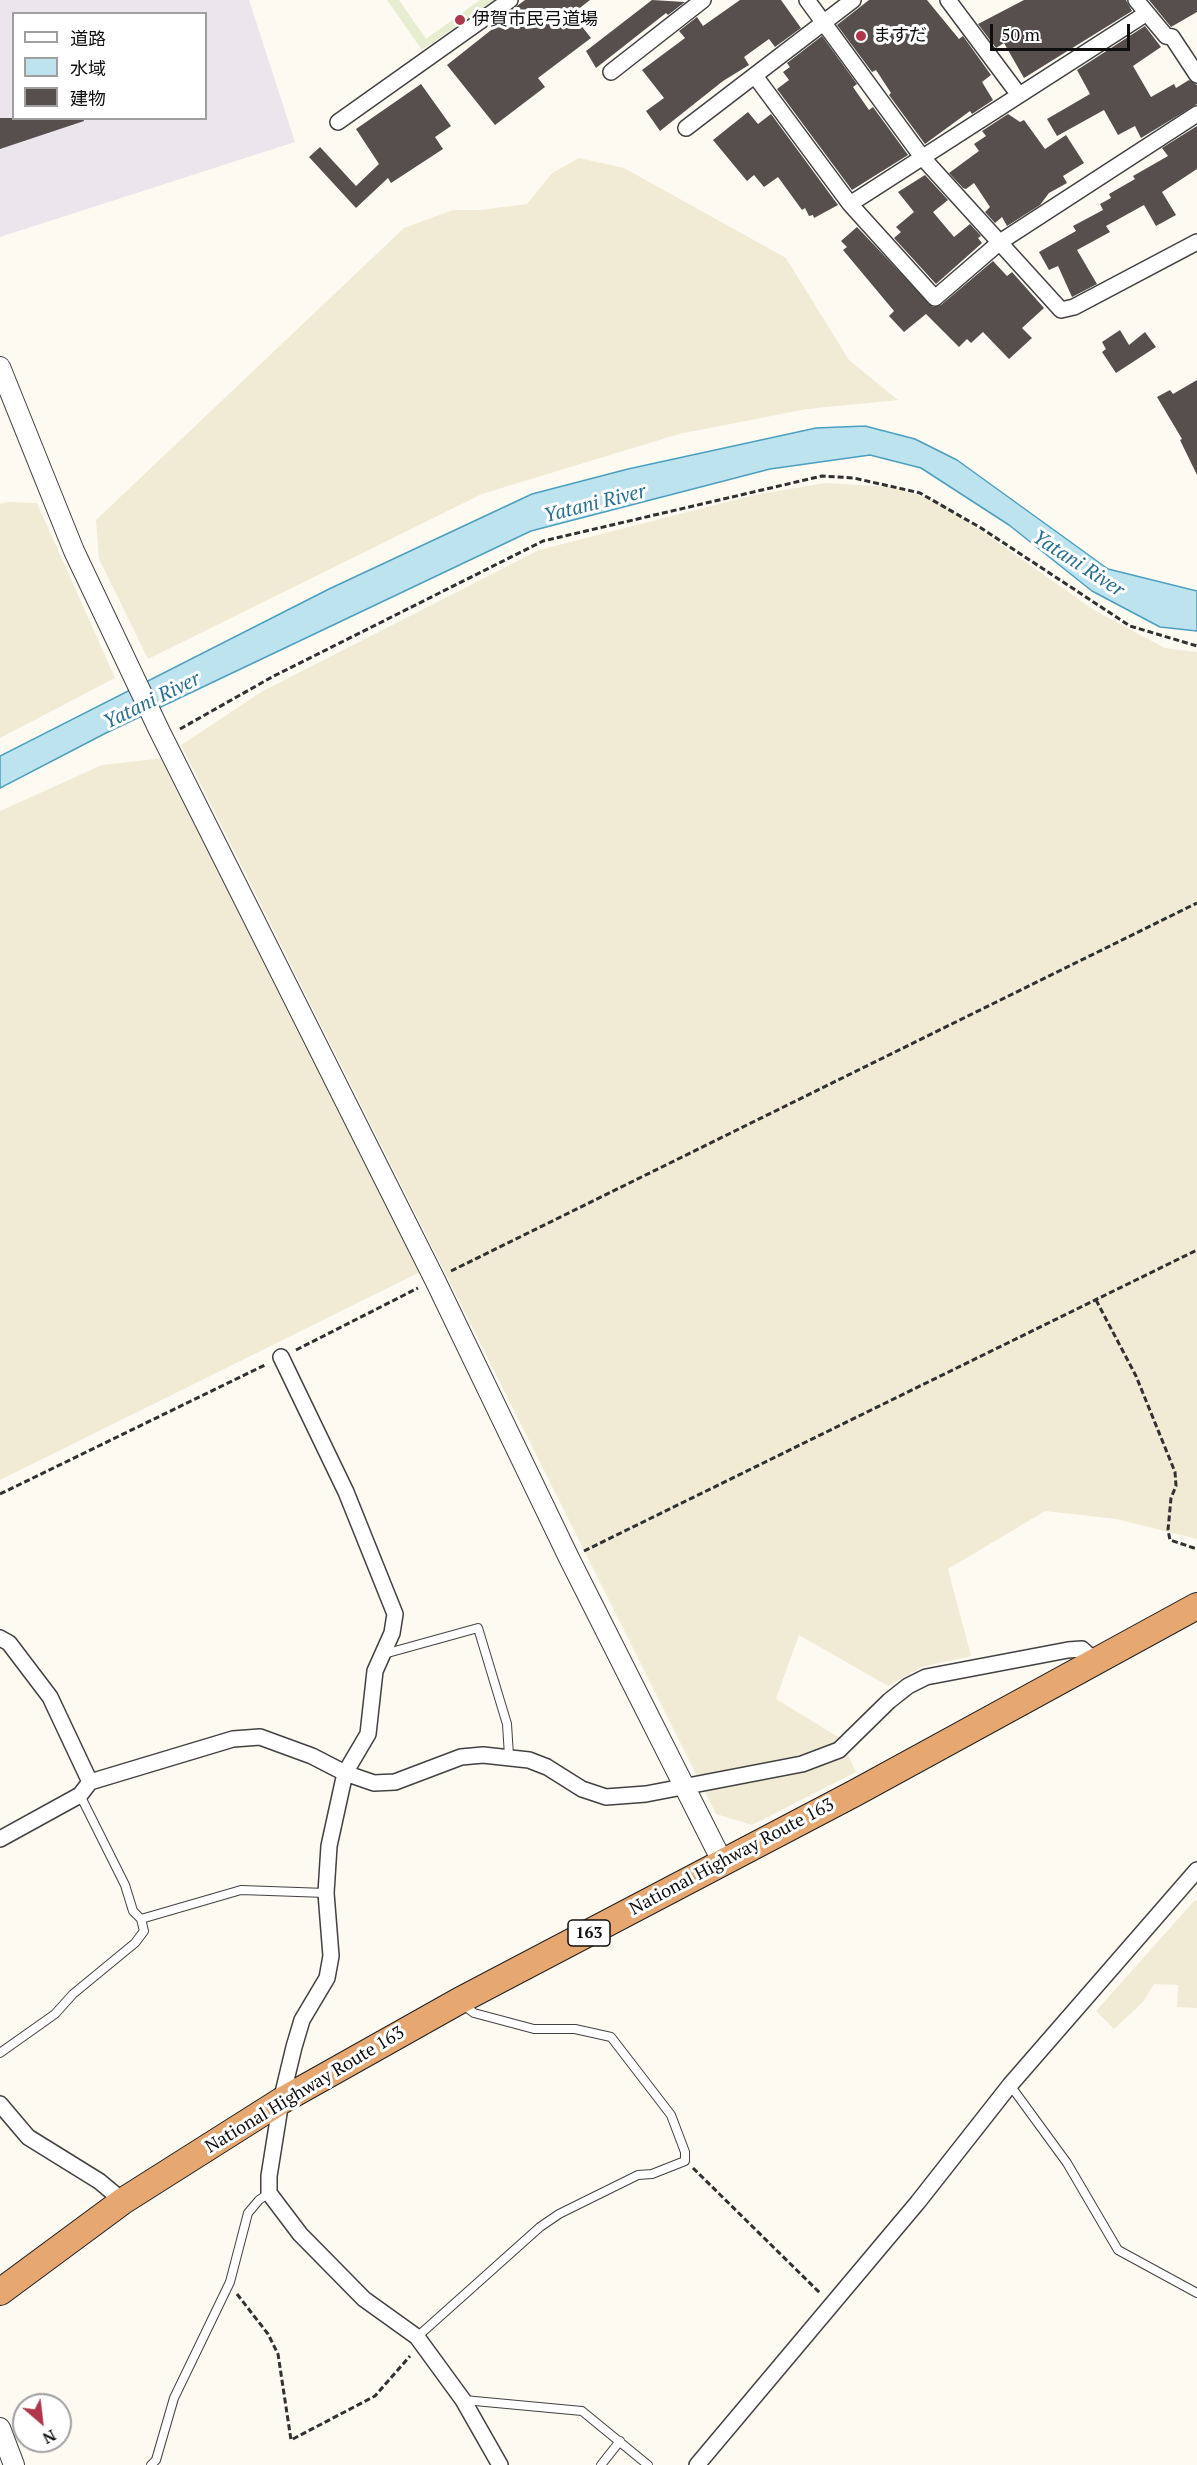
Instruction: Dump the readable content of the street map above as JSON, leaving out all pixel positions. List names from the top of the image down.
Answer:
{
  "streets": {
    "highway": ["National Highway Route 163", "163"]
  },
  "water": ["Yatani River"],
  "places": ["伊賀市民弓道場", "ますだ"],
  "legend": ["道路", "水域", "建物"],
  "scale_bar": "50 m",
  "north": "bottom right"
}
